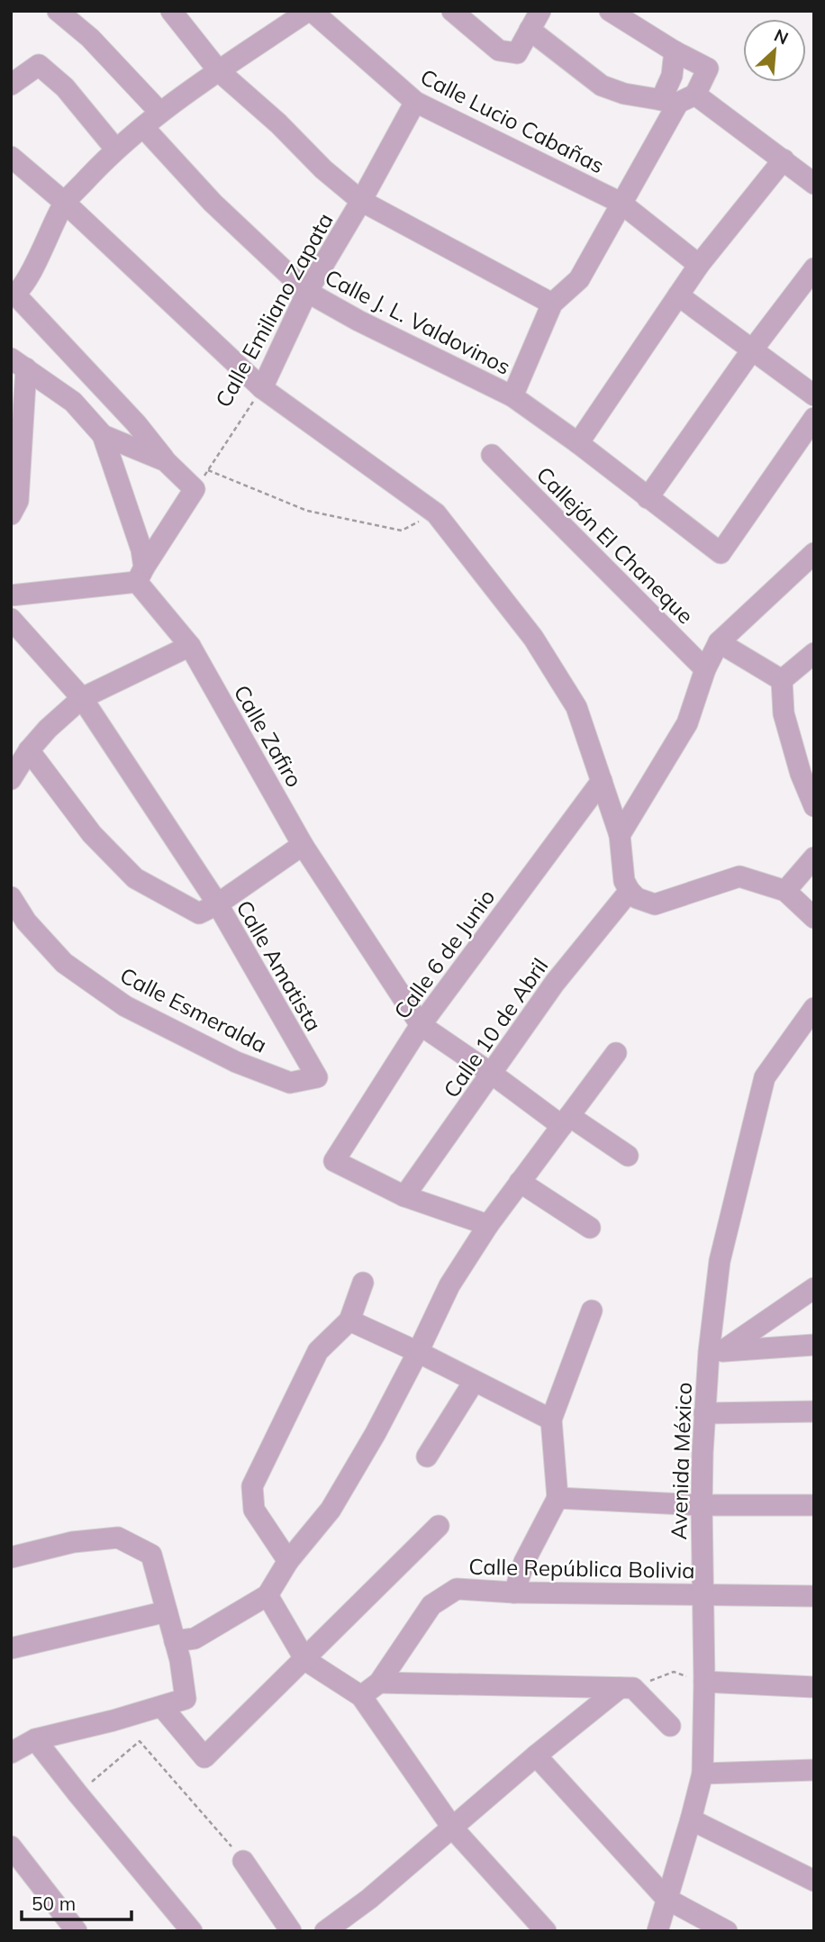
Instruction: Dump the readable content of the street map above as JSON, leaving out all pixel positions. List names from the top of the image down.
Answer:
{
  "streets": {
    "street": [
      "Calle Lucio Cabañas",
      "Calle Emiliano Zapata",
      "Calle J. L. Valdovinos",
      "Callejón El Chaneque",
      "Calle Zafiro",
      "Calle 6 de Junio",
      "Calle Amatista",
      "Calle Esmeralda",
      "Calle 10 de Abril",
      "Avenida México",
      "Calle República Bolivia"
    ]
  },
  "crossings": [
    ["Calle Lucio Cabañas", "Calle Emiliano Zapata"],
    ["Calle Emiliano Zapata", "Calle J. L. Valdovinos"],
    ["Calle Zafiro", "Calle 6 de Junio"],
    ["Calle 6 de Junio", "Calle 10 de Abril"],
    ["Calle Amatista", "Calle Esmeralda"],
    ["Avenida México", "Calle República Bolivia"]
  ],
  "scale_bar": "50 m",
  "north": "top right"
}
